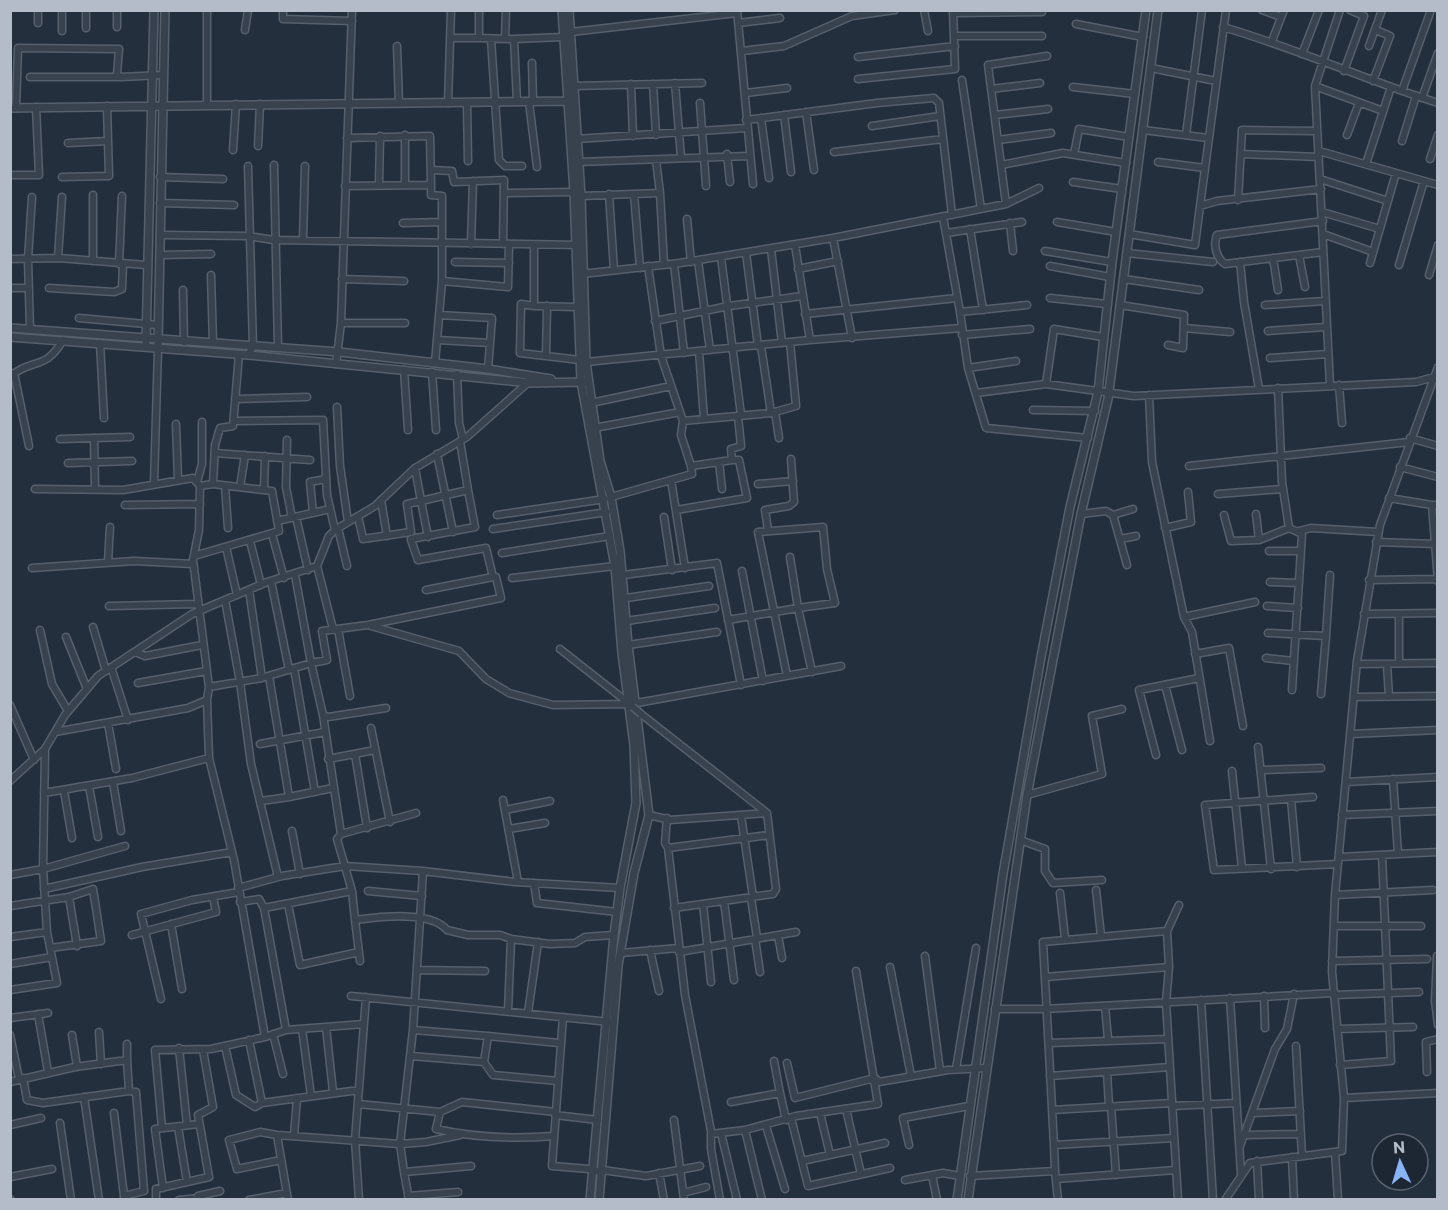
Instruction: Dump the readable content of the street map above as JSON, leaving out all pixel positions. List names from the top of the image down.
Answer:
{
  "north": "top"
}
